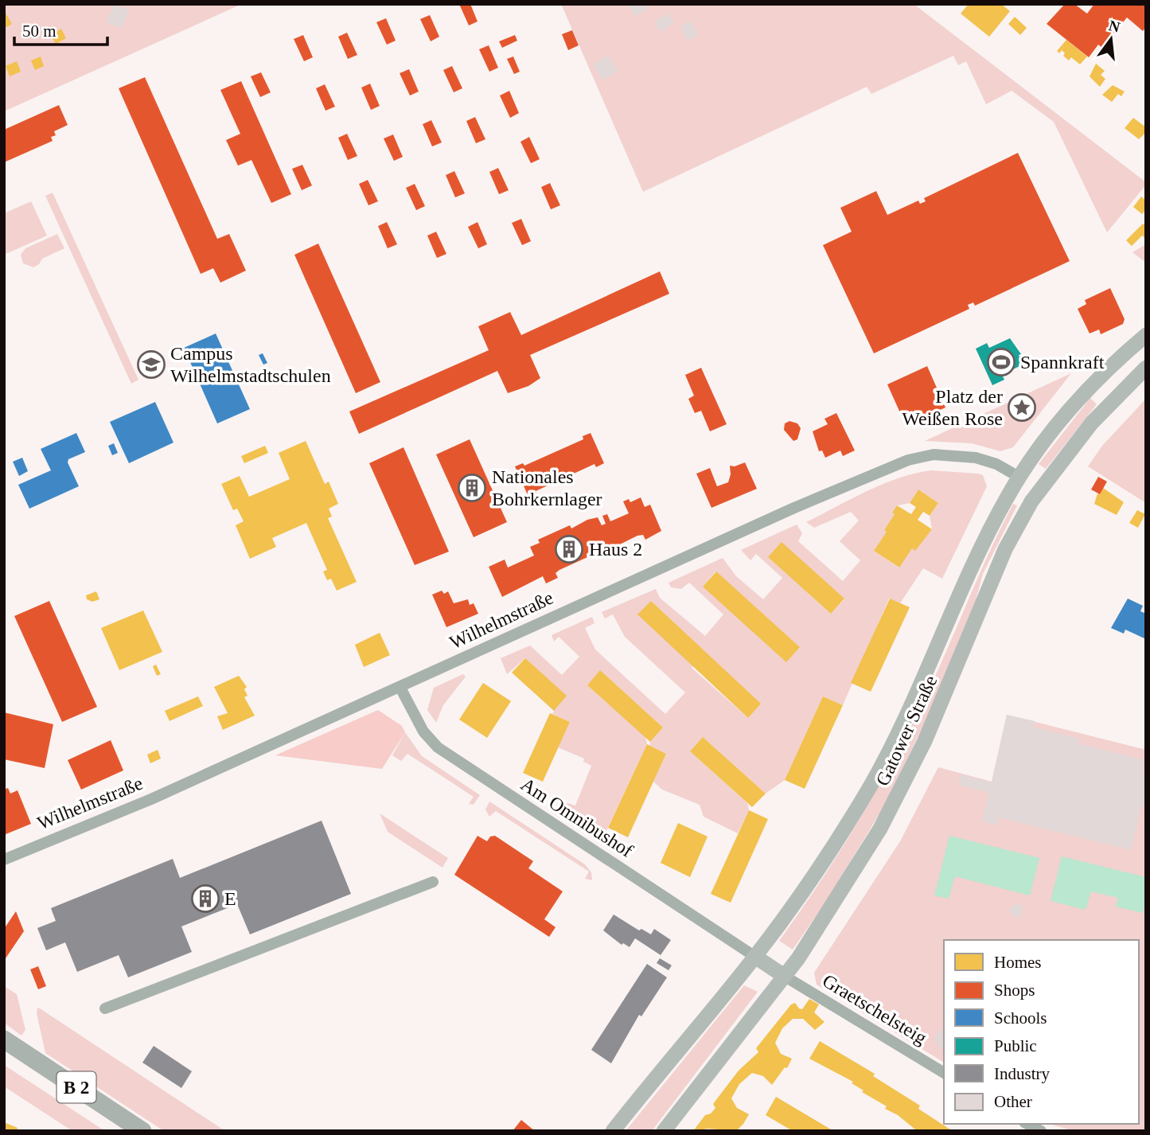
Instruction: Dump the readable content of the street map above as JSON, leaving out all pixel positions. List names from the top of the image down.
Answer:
{
  "streets": {
    "main road": ["Wilhelmstraße", "Gatower Straße", "B 2"],
    "street": ["Am Omnibushof", "Graetschelsteig"]
  },
  "crossings": [
    ["Wilhelmstraße", "Gatower Straße"],
    ["Wilhelmstraße", "Am Omnibushof"],
    ["Gatower Straße", "Am Omnibushof"],
    ["Gatower Straße", "Graetschelsteig"]
  ],
  "places": {
    "sports": ["Spannkraft"],
    "school or university": ["Campus Wilhelmstadtschulen"],
    "place": ["Platz der Weißen Rose"],
    "building": ["Nationales Bohrkernlager", "Haus 2", "E"]
  },
  "legend": [
    "Homes",
    "Shops",
    "Schools",
    "Public",
    "Industry",
    "Other"
  ],
  "scale_bar": "50 m",
  "north": "top"
}
